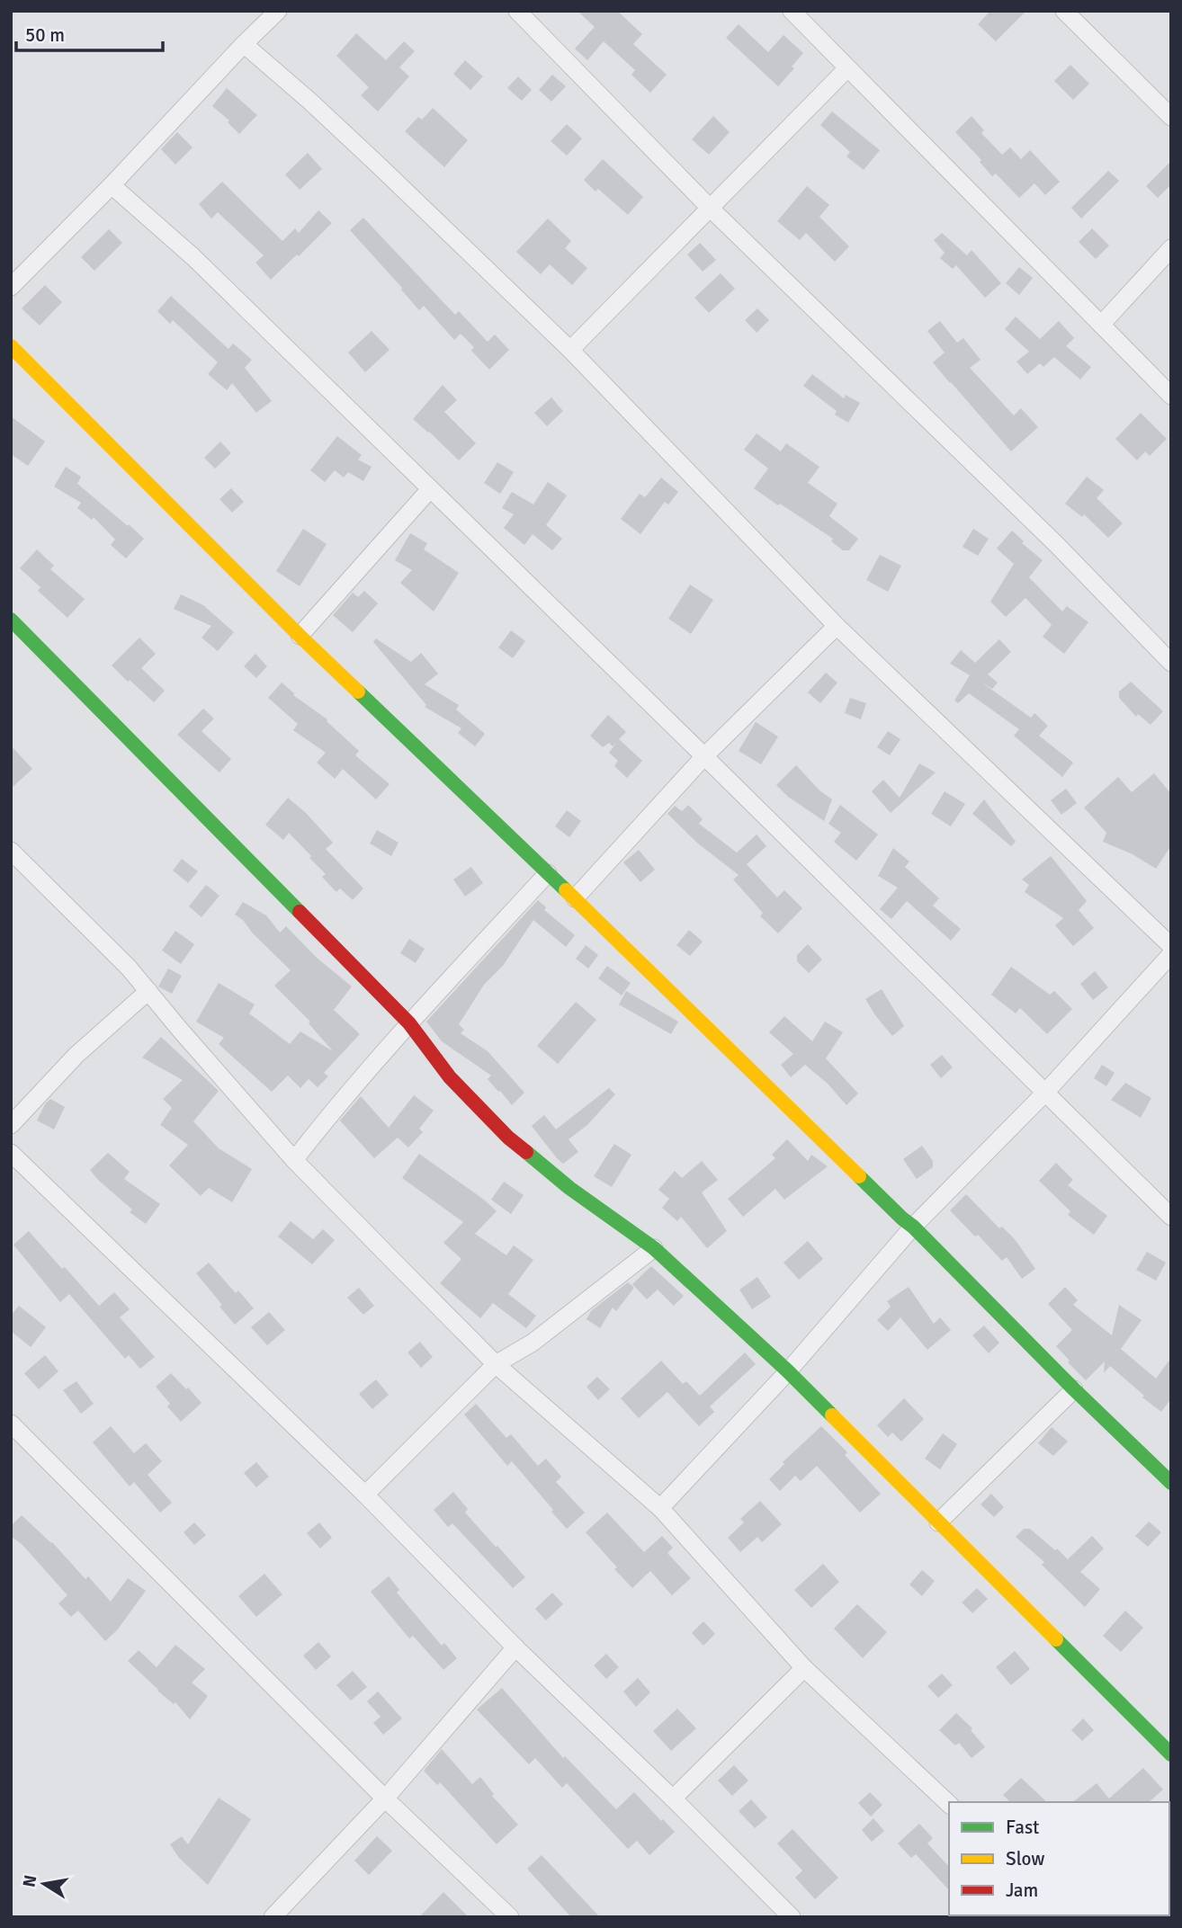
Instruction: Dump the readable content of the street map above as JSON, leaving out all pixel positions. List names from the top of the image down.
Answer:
{
  "legend": ["Fast", "Slow", "Jam"],
  "scale_bar": "50 m",
  "north": "left"
}
